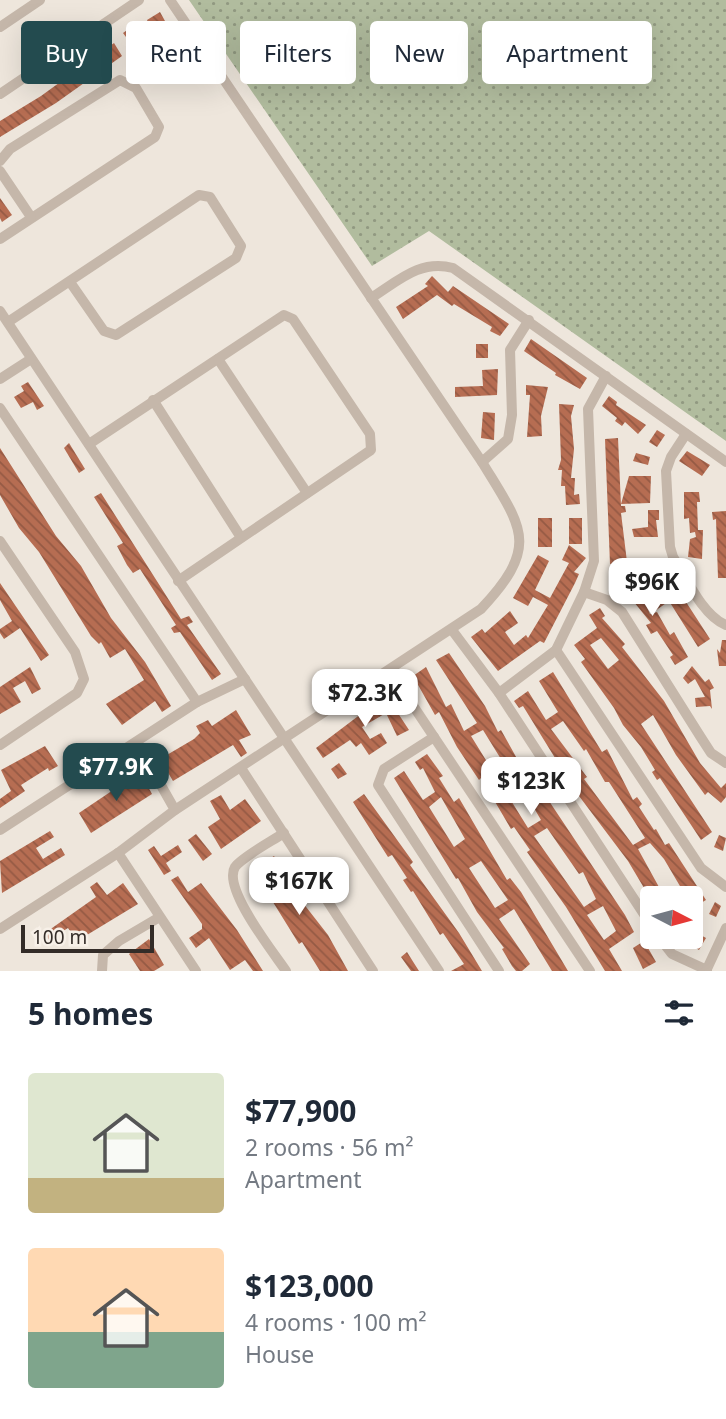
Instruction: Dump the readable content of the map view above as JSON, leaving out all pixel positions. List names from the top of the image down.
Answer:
{
  "scale_bar": "100 m",
  "north": "right",
  "page": {
    "chip": [
      "Buy",
      "Rent",
      "Filters",
      "New",
      "Apartment"
    ],
    "price": [
      "$96K",
      "$72.3K",
      "$77.9K",
      "$123K",
      "$167K"
    ],
    "scale": "100 m",
    "heading": "5 homes",
    "list": [
      {
        "name": "$77,900",
        "note": "2 rooms · 56 m² · Apartment"
      },
      {
        "name": "$123,000",
        "note": "4 rooms · 100 m² · House"
      }
    ]
  }
}
